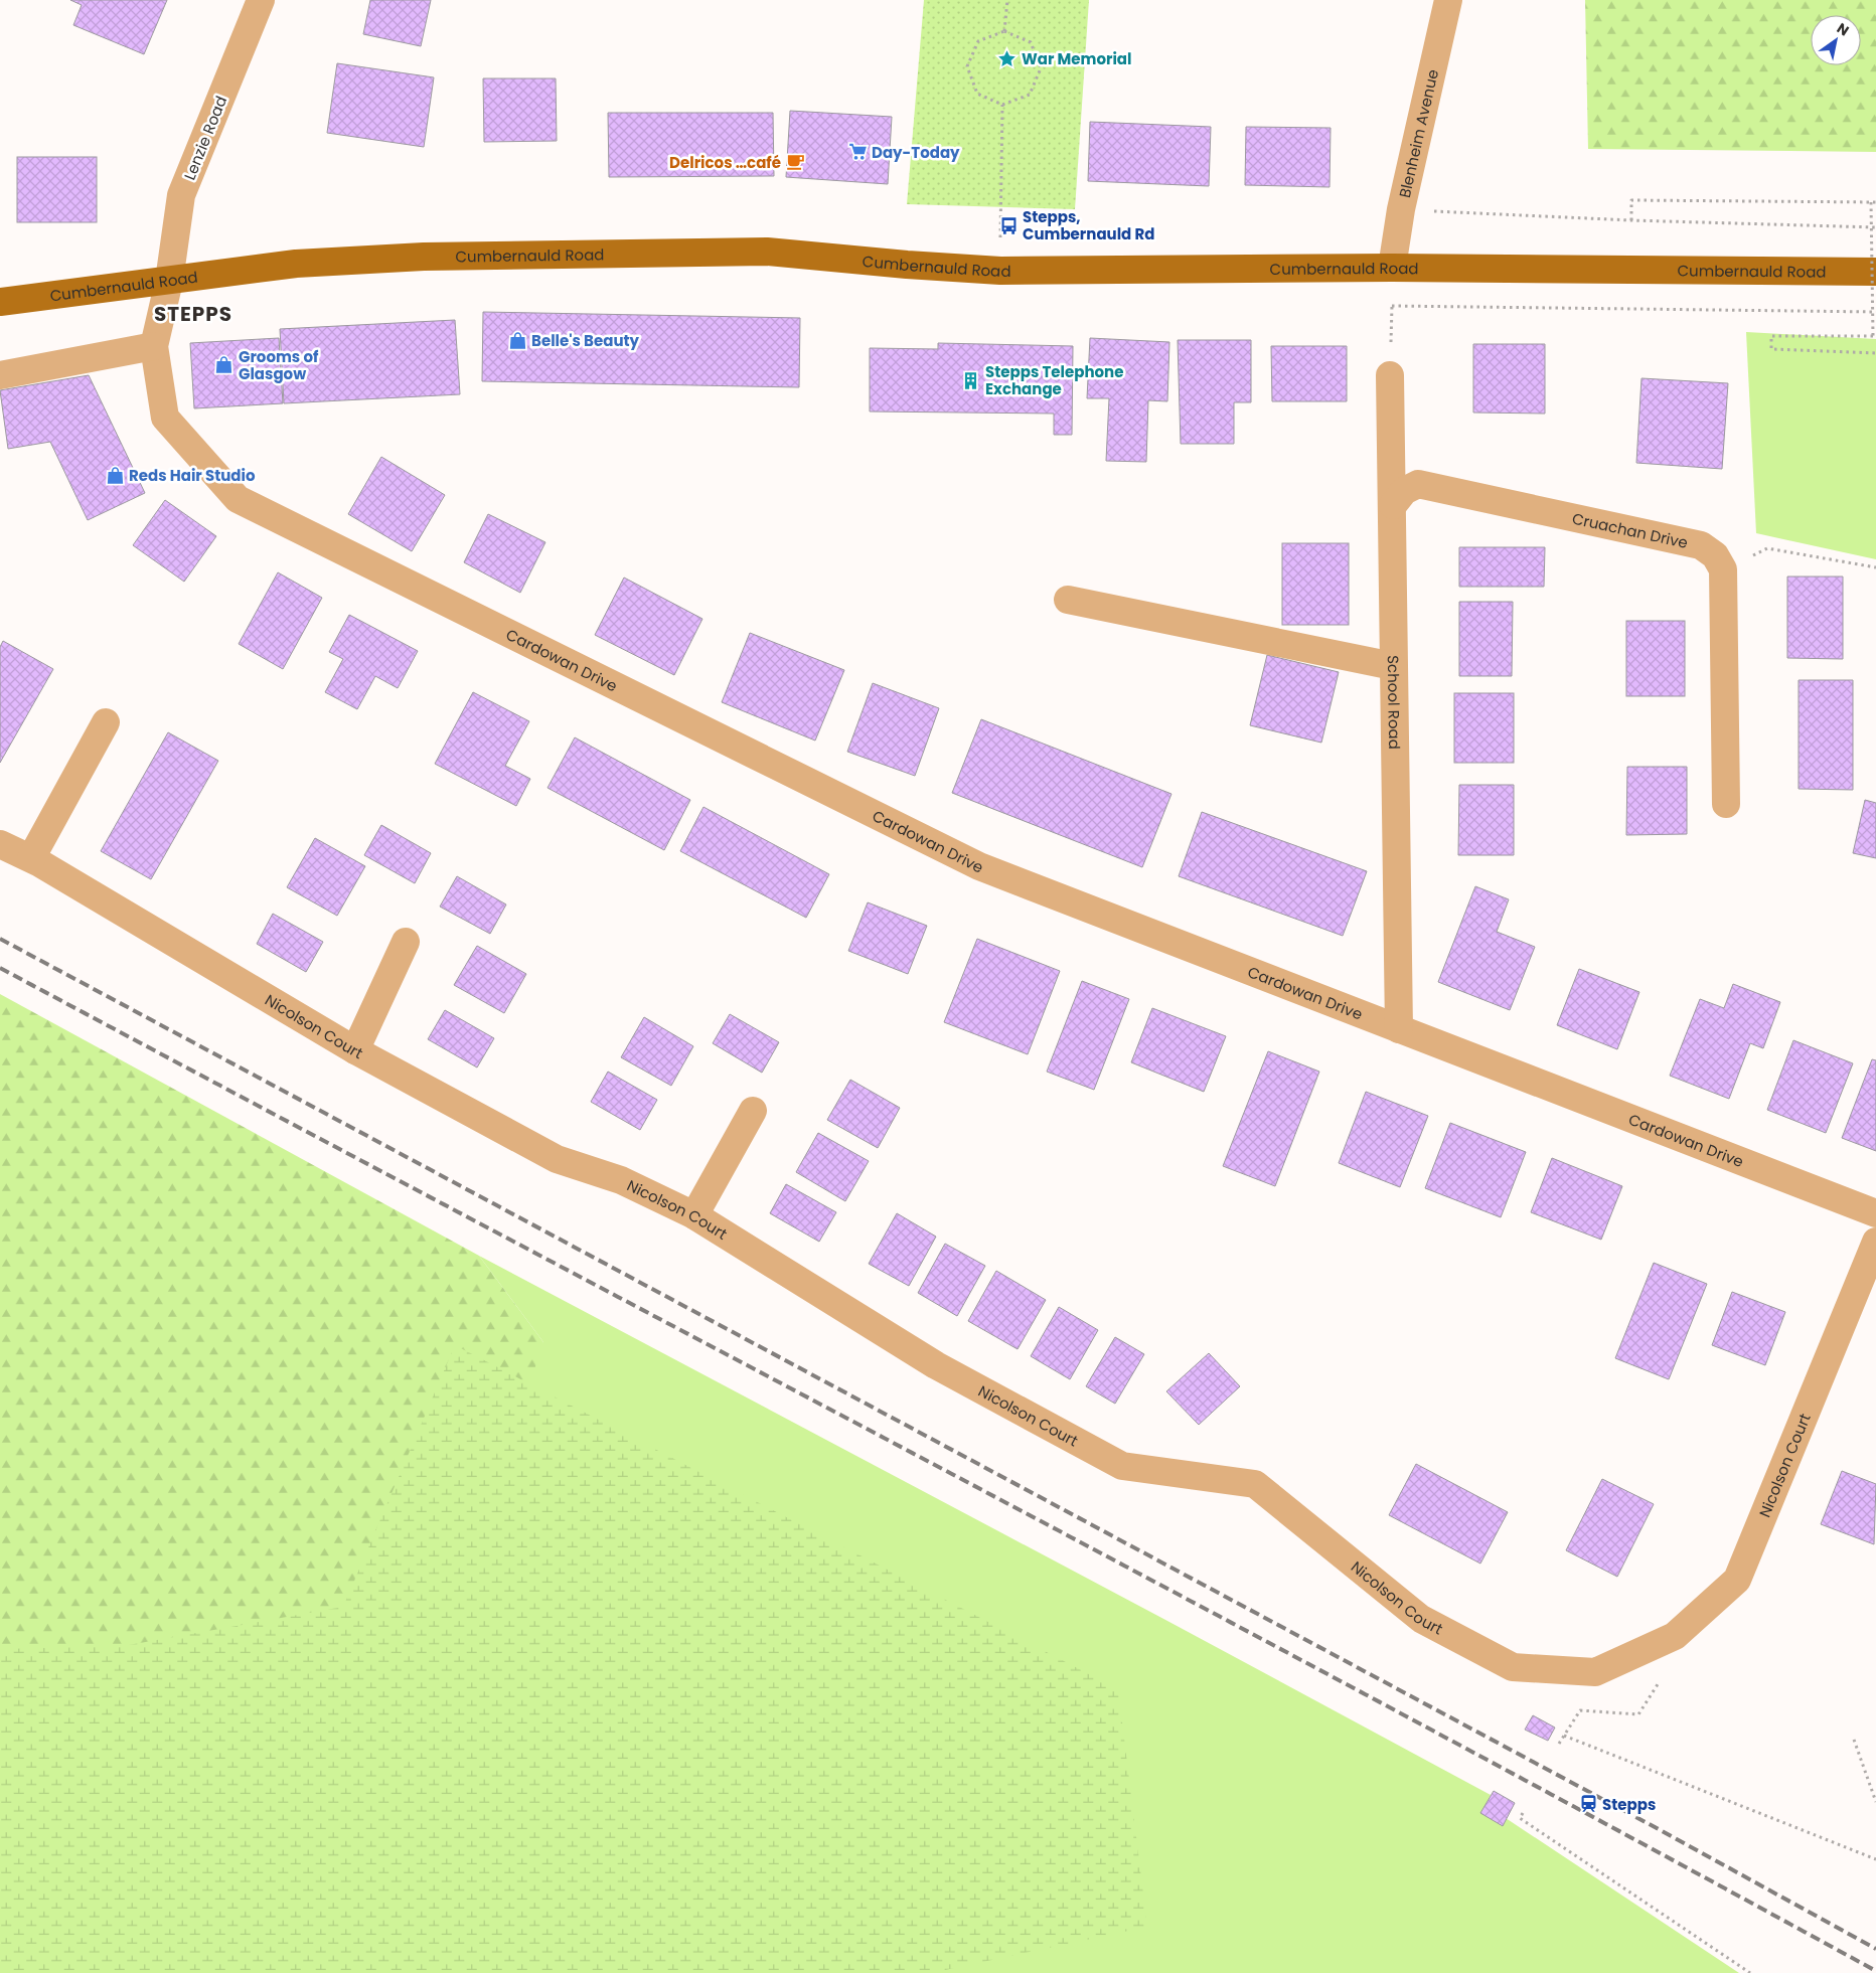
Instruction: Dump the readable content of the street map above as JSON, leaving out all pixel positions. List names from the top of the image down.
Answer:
{
  "streets": {
    "main road": ["Cumbernauld Road"],
    "street": [
      "Blenheim Avenue",
      "Lenzie Road",
      "Cruachan Drive",
      "Cardowan Drive",
      "School Road",
      "Nicolson Court"
    ]
  },
  "crossings": [
    ["Blenheim Avenue", "Cumbernauld Road"],
    ["Lenzie Road", "Cumbernauld Road"],
    ["Lenzie Road", "Cardowan Drive"],
    ["Cumbernauld Road", "Cardowan Drive"],
    ["Cruachan Drive", "School Road"],
    ["Cardowan Drive", "School Road"]
  ],
  "districts": ["STEPPS"],
  "places": {
    "place": ["War Memorial"],
    "supermarket": ["Day-Today"],
    "cafe": ["Delricos …café"],
    "bus stop": ["Stepps, Cumbernauld Rd"],
    "shop": ["Belle's Beauty", "Grooms of Glasgow", "Reds Hair Studio"],
    "building": ["Stepps Telephone Exchange"],
    "station": ["Stepps"]
  },
  "north": "top right"
}
